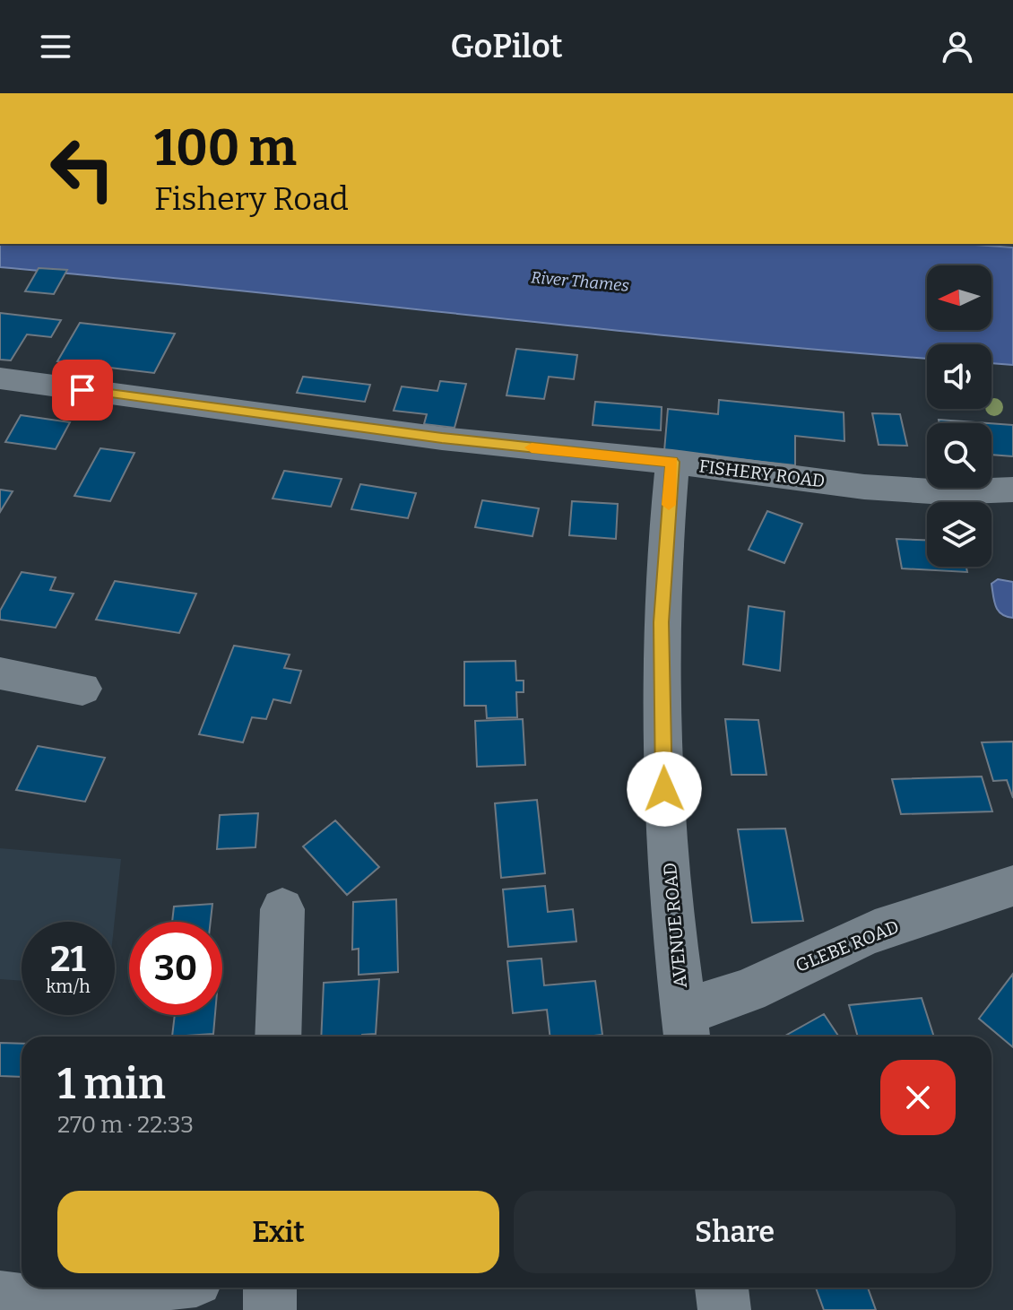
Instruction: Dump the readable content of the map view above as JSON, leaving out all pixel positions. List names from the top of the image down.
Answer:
{
  "streets": {
    "street": ["FISHERY ROAD", "AVENUE ROAD", "GLEBE ROAD"]
  },
  "crossings": [
    ["FISHERY ROAD", "AVENUE ROAD"],
    ["AVENUE ROAD", "GLEBE ROAD"]
  ],
  "water": ["River Thames"],
  "north": "left",
  "page": {
    "header": "GoPilot",
    "turn": ["100 m", "Fishery Road"],
    "speed": "21 km/h",
    "limit": "30",
    "heading": ["1 min", "270 m · 22:33"],
    "buttons": ["Exit", "Share"]
  }
}
